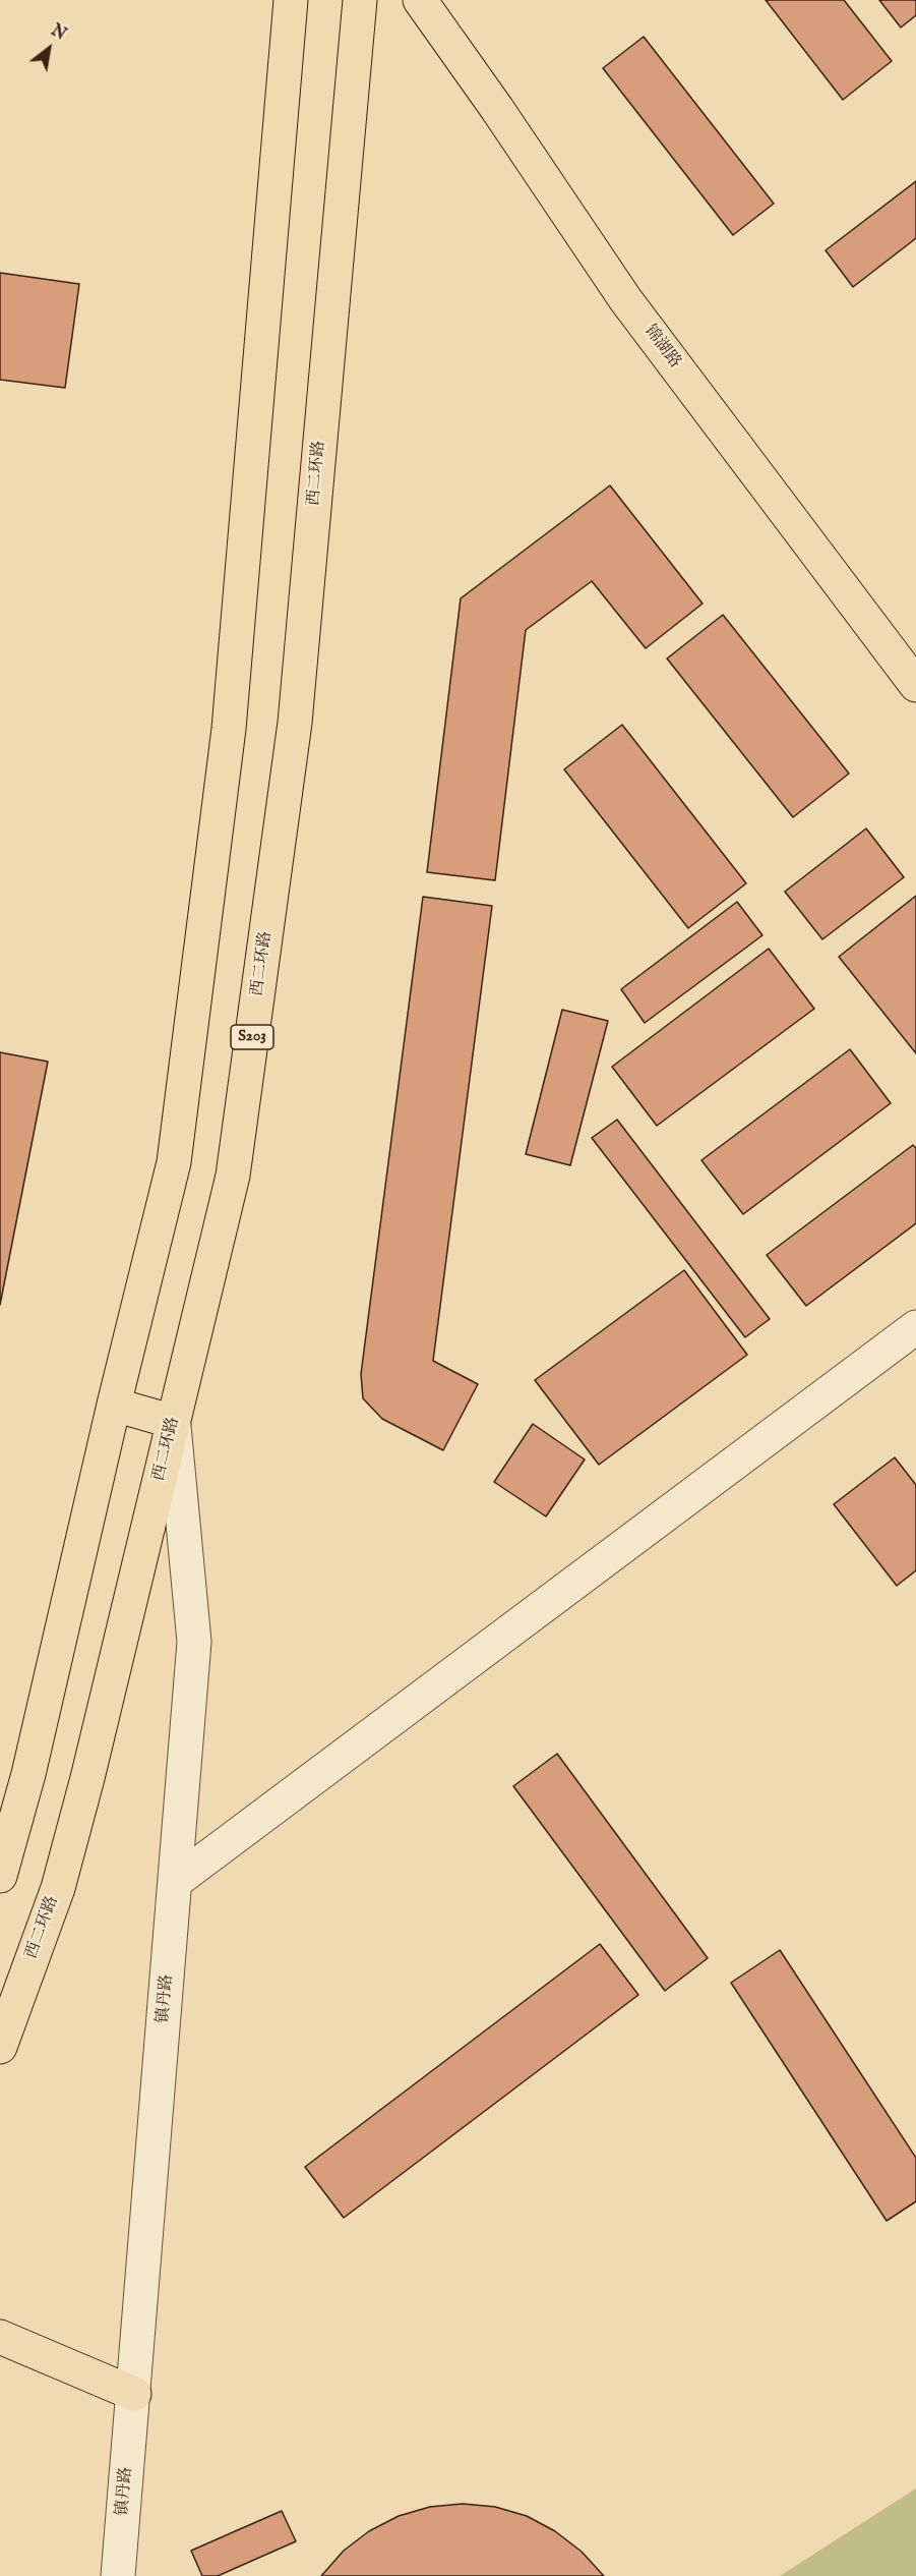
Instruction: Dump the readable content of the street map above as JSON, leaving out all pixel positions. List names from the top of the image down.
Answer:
{
  "streets": {
    "main road": ["锦湖路", "西二环路", "S203"],
    "street": ["镇丹路"]
  },
  "crossings": [
    ["西二环路", "镇丹路"]
  ],
  "north": "top right"
}
